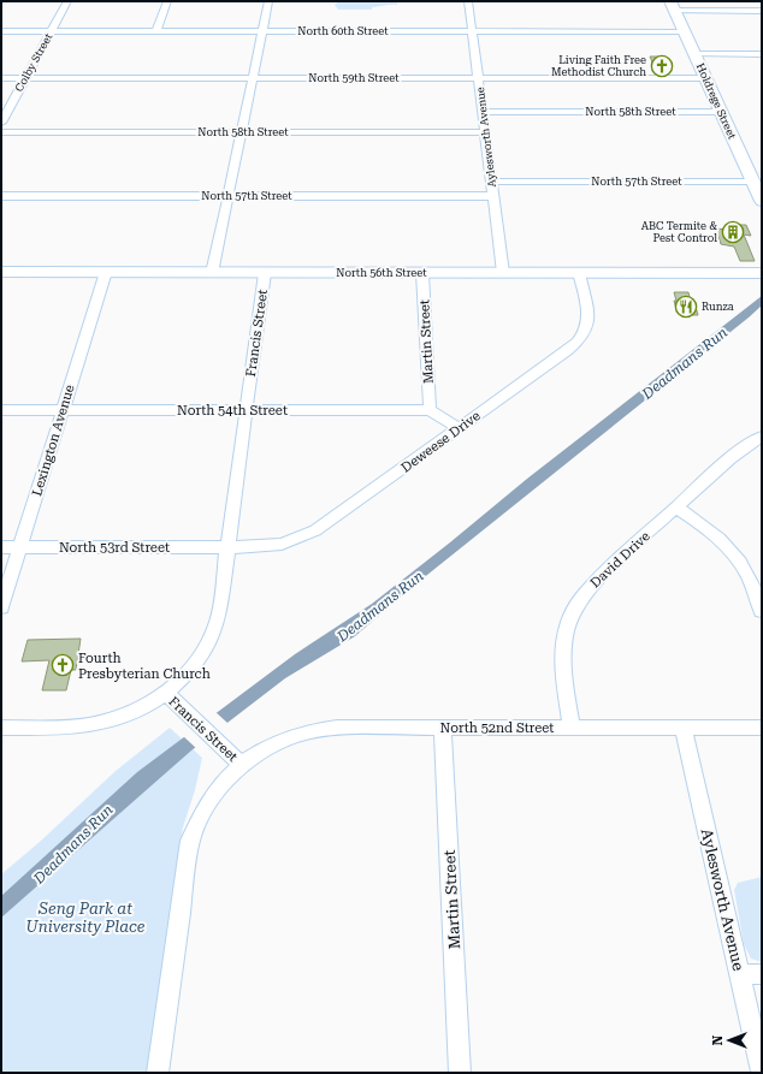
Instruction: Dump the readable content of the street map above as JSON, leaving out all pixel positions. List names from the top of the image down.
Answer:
{
  "streets": {
    "main road": ["Holdrege Street", "North 56th Street"],
    "street": [
      "North 60th Street",
      "Colby Street",
      "North 59th Street",
      "North 58th Street",
      "Aylesworth Avenue",
      "North 57th Street",
      "Francis Street",
      "Martin Street",
      "North 54th Street",
      "Lexington Avenue",
      "Deweese Drive",
      "North 53rd Street",
      "David Drive",
      "North 52nd Street"
    ]
  },
  "crossings": [
    ["North 60th Street", "Colby Street"],
    ["North 60th Street", "Holdrege Street"],
    ["North 60th Street", "Aylesworth Avenue"],
    ["Colby Street", "North 59th Street"],
    ["North 59th Street", "Holdrege Street"],
    ["North 59th Street", "Aylesworth Avenue"],
    ["Holdrege Street", "North 58th Street"],
    ["Holdrege Street", "North 57th Street"],
    ["North 58th Street", "Aylesworth Avenue"],
    ["Aylesworth Avenue", "North 57th Street"],
    ["Aylesworth Avenue", "North 56th Street"],
    ["Aylesworth Avenue", "North 52nd Street"],
    ["North 56th Street", "Francis Street"],
    ["North 56th Street", "Martin Street"],
    ["North 56th Street", "Lexington Avenue"],
    ["North 56th Street", "Deweese Drive"],
    ["Francis Street", "North 54th Street"],
    ["Francis Street", "Deweese Drive"],
    ["Francis Street", "North 53rd Street"],
    ["Francis Street", "North 52nd Street"],
    ["Martin Street", "North 54th Street"],
    ["Martin Street", "North 52nd Street"],
    ["North 54th Street", "Lexington Avenue"],
    ["Lexington Avenue", "North 53rd Street"],
    ["Deweese Drive", "North 53rd Street"],
    ["David Drive", "North 52nd Street"]
  ],
  "water": ["Deadmans Run"],
  "parks": ["Seng Park at University Place"],
  "places": {
    "church": ["Living Faith Free Methodist Church", "Fourth Presbyterian Church"],
    "building": ["ABC Termite & Pest Control"],
    "restaurant": ["Runza"]
  },
  "north": "left"
}
